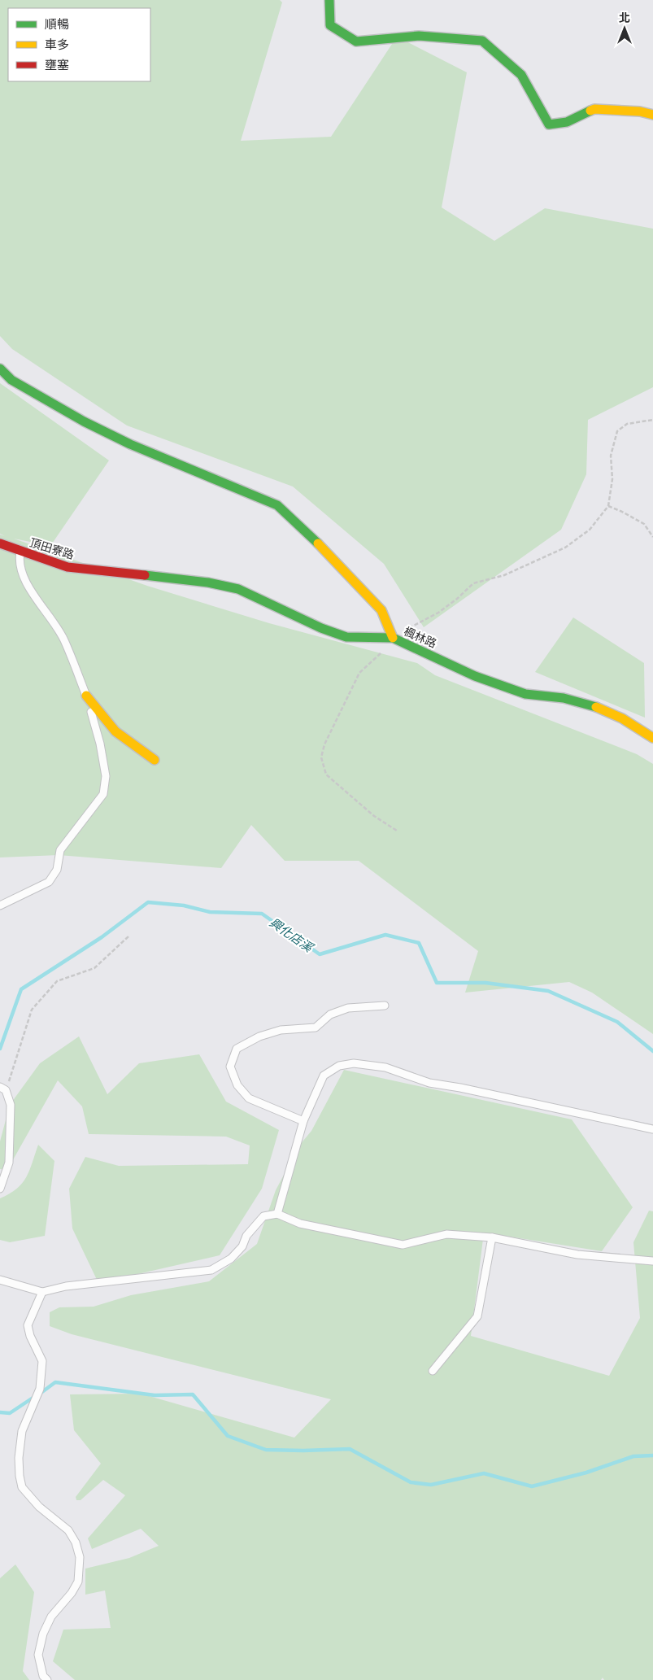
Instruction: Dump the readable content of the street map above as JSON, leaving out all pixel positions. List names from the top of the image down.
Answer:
{
  "streets": {
    "street": ["頂田寮路", "楓林路"]
  },
  "crossings": [
    ["頂田寮路", "楓林路"]
  ],
  "water": ["興化店溪"],
  "legend": ["順暢", "車多", "壅塞"],
  "north": "top"
}
